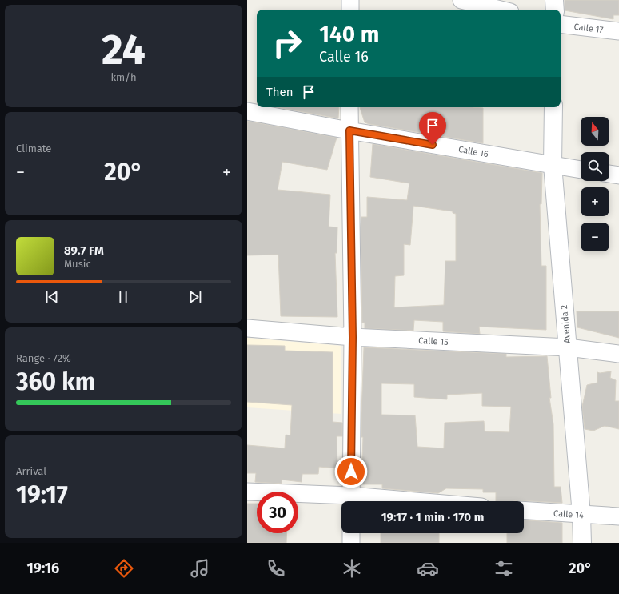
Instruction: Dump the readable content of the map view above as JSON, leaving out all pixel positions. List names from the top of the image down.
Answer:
{
  "streets": {
    "street": [
      "Calle 17",
      "Calle 16",
      "Avenida 2",
      "Calle 15",
      "Calle 14"
    ]
  },
  "crossings": [
    ["Calle 16", "Avenida 2"],
    ["Avenida 2", "Calle 15"],
    ["Avenida 2", "Calle 14"]
  ],
  "north": "top",
  "page": {
    "tile": [
      ["24", "km/h"],
      "Climate",
      ["Range · 72%", "360 km"],
      ["Arrival", "19:17"]
    ],
    "turn": ["140 m", "Calle 16"],
    "then": "Then",
    "map_buttons": ["+", "−"],
    "heat": ["−", "20°", "+"],
    "song": ["89.7 FM", "Music"],
    "limit": "30",
    "trip": "19:17 · 1 min · 170 m",
    "tabs": ["19:16", "20°"]
  }
}
